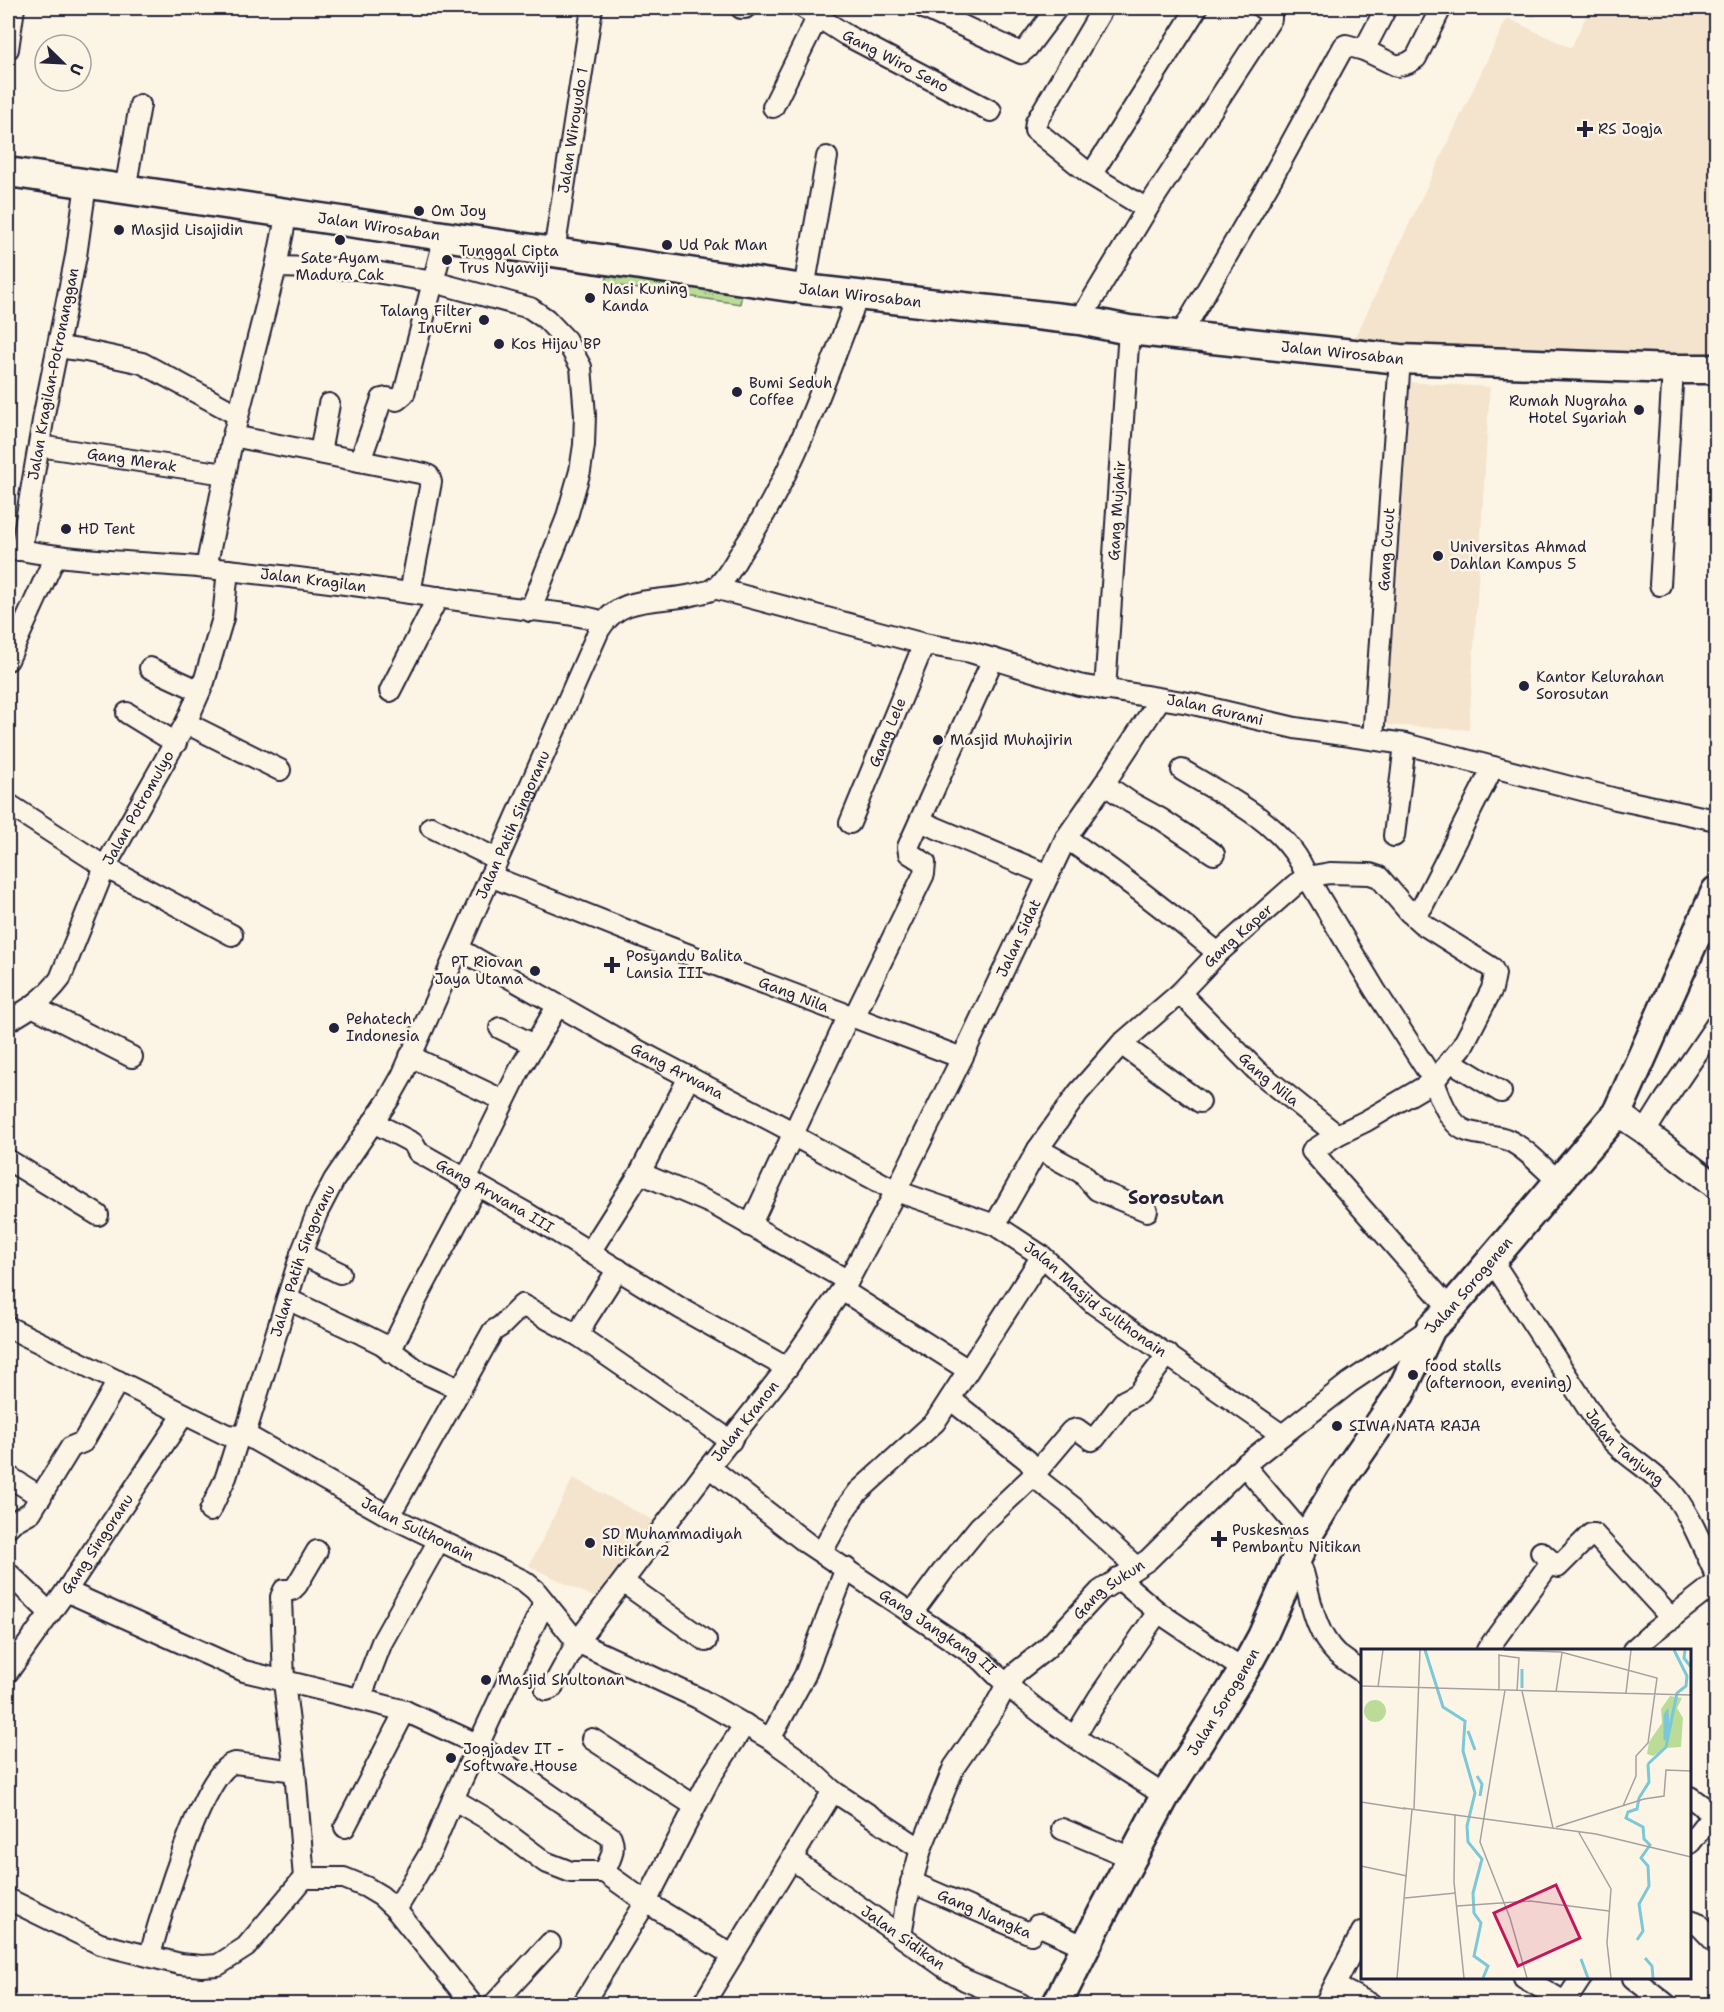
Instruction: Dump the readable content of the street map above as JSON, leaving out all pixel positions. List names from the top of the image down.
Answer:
{
  "streets": {
    "main road": ["Jalan Wirosaban", "Jalan Sorogenen"],
    "street": [
      "Gang Wiro Seno",
      "Jalan Wiroyudo 1",
      "Jalan Kragilan-Potronanggan",
      "Gang Merak",
      "Gang Mujahir",
      "Gang Cucut",
      "Jalan Kragilan",
      "Jalan Gurami",
      "Gang Lele",
      "Jalan Potromulyo",
      "Jalan Patih Singoranu",
      "Gang Kaper",
      "Jalan Sidat",
      "Gang Nila",
      "Gang Arwana",
      "Gang Arwana III",
      "Jalan Masjid Sulthonain",
      "Jalan Kranon",
      "Jalan Tanjung",
      "Jalan Sulthonain",
      "Gang Singoranu",
      "Gang Sukun",
      "Gang Jangkang II",
      "Gang Nangka",
      "Jalan Sidikan"
    ]
  },
  "crossings": [
    ["Jalan Wiroyudo 1", "Jalan Wirosaban"],
    ["Jalan Wirosaban", "Jalan Kragilan-Potronanggan"],
    ["Jalan Wirosaban", "Gang Mujahir"],
    ["Jalan Wirosaban", "Gang Cucut"],
    ["Jalan Kragilan-Potronanggan", "Gang Merak"],
    ["Jalan Kragilan-Potronanggan", "Jalan Kragilan"],
    ["Gang Mujahir", "Jalan Gurami"],
    ["Gang Cucut", "Jalan Gurami"],
    ["Jalan Kragilan", "Jalan Potromulyo"],
    ["Jalan Kragilan", "Jalan Patih Singoranu"],
    ["Jalan Gurami", "Gang Lele"],
    ["Jalan Gurami", "Jalan Sidat"],
    ["Jalan Patih Singoranu", "Gang Nila"],
    ["Jalan Patih Singoranu", "Gang Arwana"],
    ["Jalan Patih Singoranu", "Gang Arwana III"],
    ["Jalan Patih Singoranu", "Jalan Sulthonain"],
    ["Gang Kaper", "Gang Nila"],
    ["Gang Kaper", "Jalan Masjid Sulthonain"],
    ["Jalan Sidat", "Gang Nila"],
    ["Jalan Sidat", "Gang Arwana"],
    ["Jalan Sidat", "Jalan Masjid Sulthonain"],
    ["Jalan Sidat", "Jalan Kranon"],
    ["Gang Arwana", "Jalan Masjid Sulthonain"],
    ["Gang Arwana", "Jalan Kranon"],
    ["Gang Arwana III", "Jalan Kranon"],
    ["Jalan Sorogenen", "Jalan Tanjung"],
    ["Jalan Sorogenen", "Gang Sukun"],
    ["Jalan Sorogenen", "Gang Jangkang II"],
    ["Jalan Sorogenen", "Gang Nangka"],
    ["Jalan Masjid Sulthonain", "Jalan Kranon"],
    ["Jalan Masjid Sulthonain", "Gang Sukun"],
    ["Jalan Kranon", "Jalan Sulthonain"],
    ["Jalan Kranon", "Gang Jangkang II"],
    ["Jalan Sulthonain", "Gang Singoranu"],
    ["Gang Sukun", "Gang Jangkang II"],
    ["Gang Sukun", "Gang Nangka"],
    ["Gang Sukun", "Jalan Sidikan"]
  ],
  "districts": ["Sorosutan"],
  "places": {
    "health": ["RS Jogja", "Posyandu Balita Lansia III", "Puskesmas Pembantu Nitikan"],
    "other": [
      "Om Joy",
      "Masjid Lisajidin",
      "Sate Ayam Madura Cak",
      "Ud Pak Man",
      "Tunggal Cipta Trus Nyawiji",
      "Nasi Kuning Kanda",
      "Talang Filter InuErni",
      "Kos Hijau BP",
      "Bumi Seduh Coffee",
      "Rumah Nugraha Hotel Syariah",
      "HD Tent",
      "Universitas Ahmad Dahlan Kampus 5",
      "Kantor Kelurahan Sorosutan",
      "Masjid Muhajirin",
      "PT Riovan Jaya Utama",
      "Pehatech Indonesia",
      "food stalls (afternoon, evening)",
      "SIWA NATA RAJA",
      "SD Muhammadiyah Nitikan 2",
      "Masjid Shultonan",
      "Jogjadev IT - Software House"
    ]
  },
  "north": "bottom right"
}
